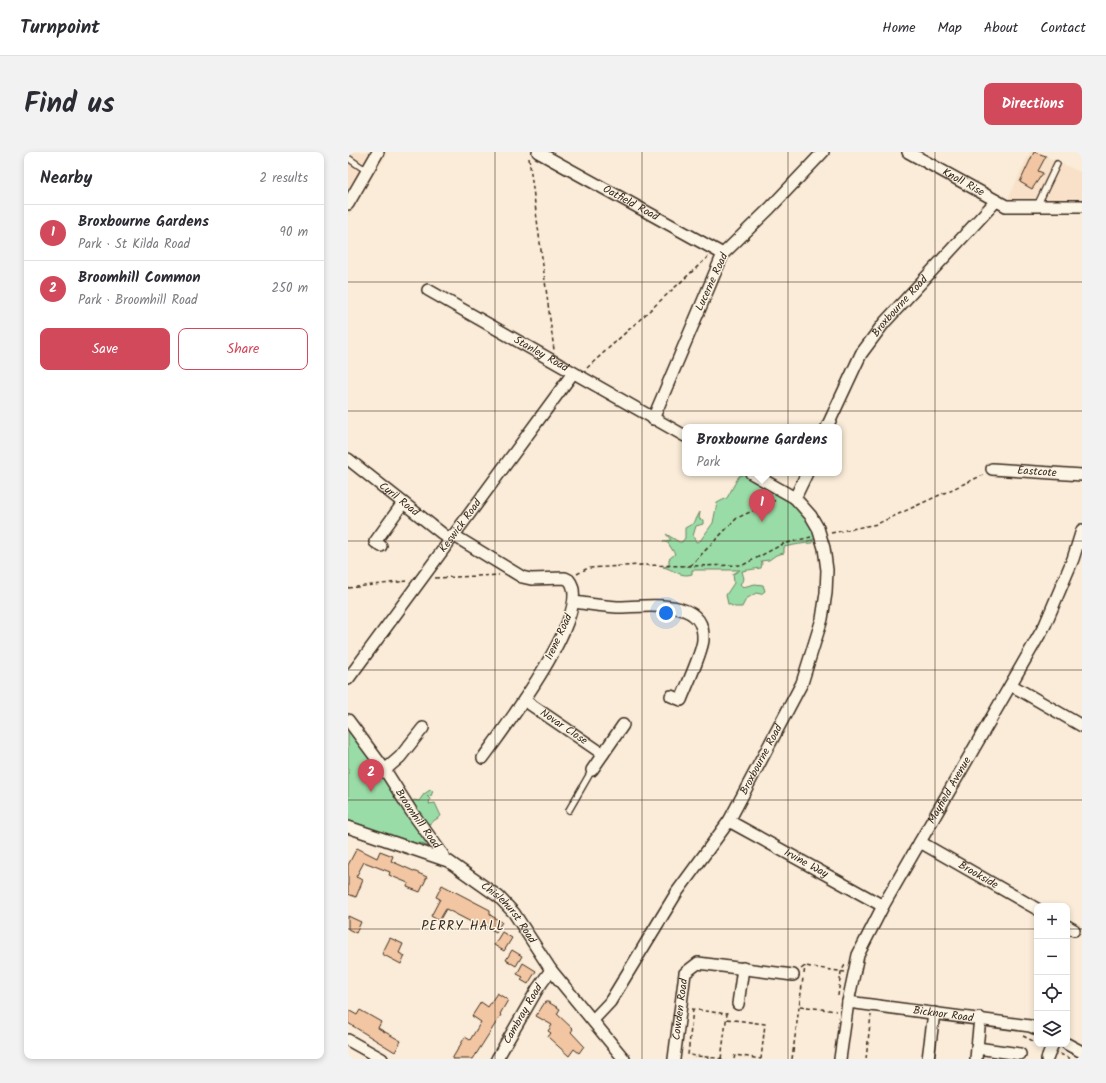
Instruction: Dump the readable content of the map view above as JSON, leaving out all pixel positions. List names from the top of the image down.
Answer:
{
  "streets": {
    "street": [
      "Knoll Rise",
      "Oatfield Road",
      "Lucerne Road",
      "Broxbourne Road",
      "Stanley Road",
      "Eastcote",
      "Cyril Road",
      "Keswick Road",
      "Irene Road",
      "Novar Close",
      "Mayfield Avenue",
      "Broomhill Road",
      "Irvine Way",
      "Brookside",
      "Chislehurst Road",
      "Cowden Road",
      "Cambray Road",
      "Bicknor Road"
    ]
  },
  "crossings": [
    ["Knoll Rise", "Broxbourne Road"],
    ["Oatfield Road", "Lucerne Road"],
    ["Lucerne Road", "Stanley Road"],
    ["Broxbourne Road", "Irvine Way"],
    ["Broxbourne Road", "Chislehurst Road"],
    ["Stanley Road", "Keswick Road"],
    ["Cyril Road", "Keswick Road"],
    ["Irene Road", "Novar Close"],
    ["Mayfield Avenue", "Irvine Way"],
    ["Mayfield Avenue", "Brookside"],
    ["Mayfield Avenue", "Bicknor Road"],
    ["Broomhill Road", "Chislehurst Road"],
    ["Chislehurst Road", "Cambray Road"]
  ],
  "districts": ["PERRY HALL"],
  "page": {
    "header": "Turnpoint",
    "nav": [
      "Home",
      "Map",
      "About",
      "Contact"
    ],
    "title": "Find us",
    "buttons": [
      "Directions",
      ["Save", "Share"]
    ],
    "heading": ["Nearby", "2 results"],
    "list": [
      {
        "mark": "1",
        "name": "Broxbourne Gardens",
        "note": "Park · St Kilda Road",
        "value": "90 m"
      },
      {
        "mark": "2",
        "name": "Broomhill Common",
        "note": "Park · Broomhill Road",
        "value": "250 m"
      }
    ],
    "popup": ["Broxbourne Gardens", "Park"],
    "pins": ["1", "2"],
    "map_buttons": ["+", "−"]
  }
}
